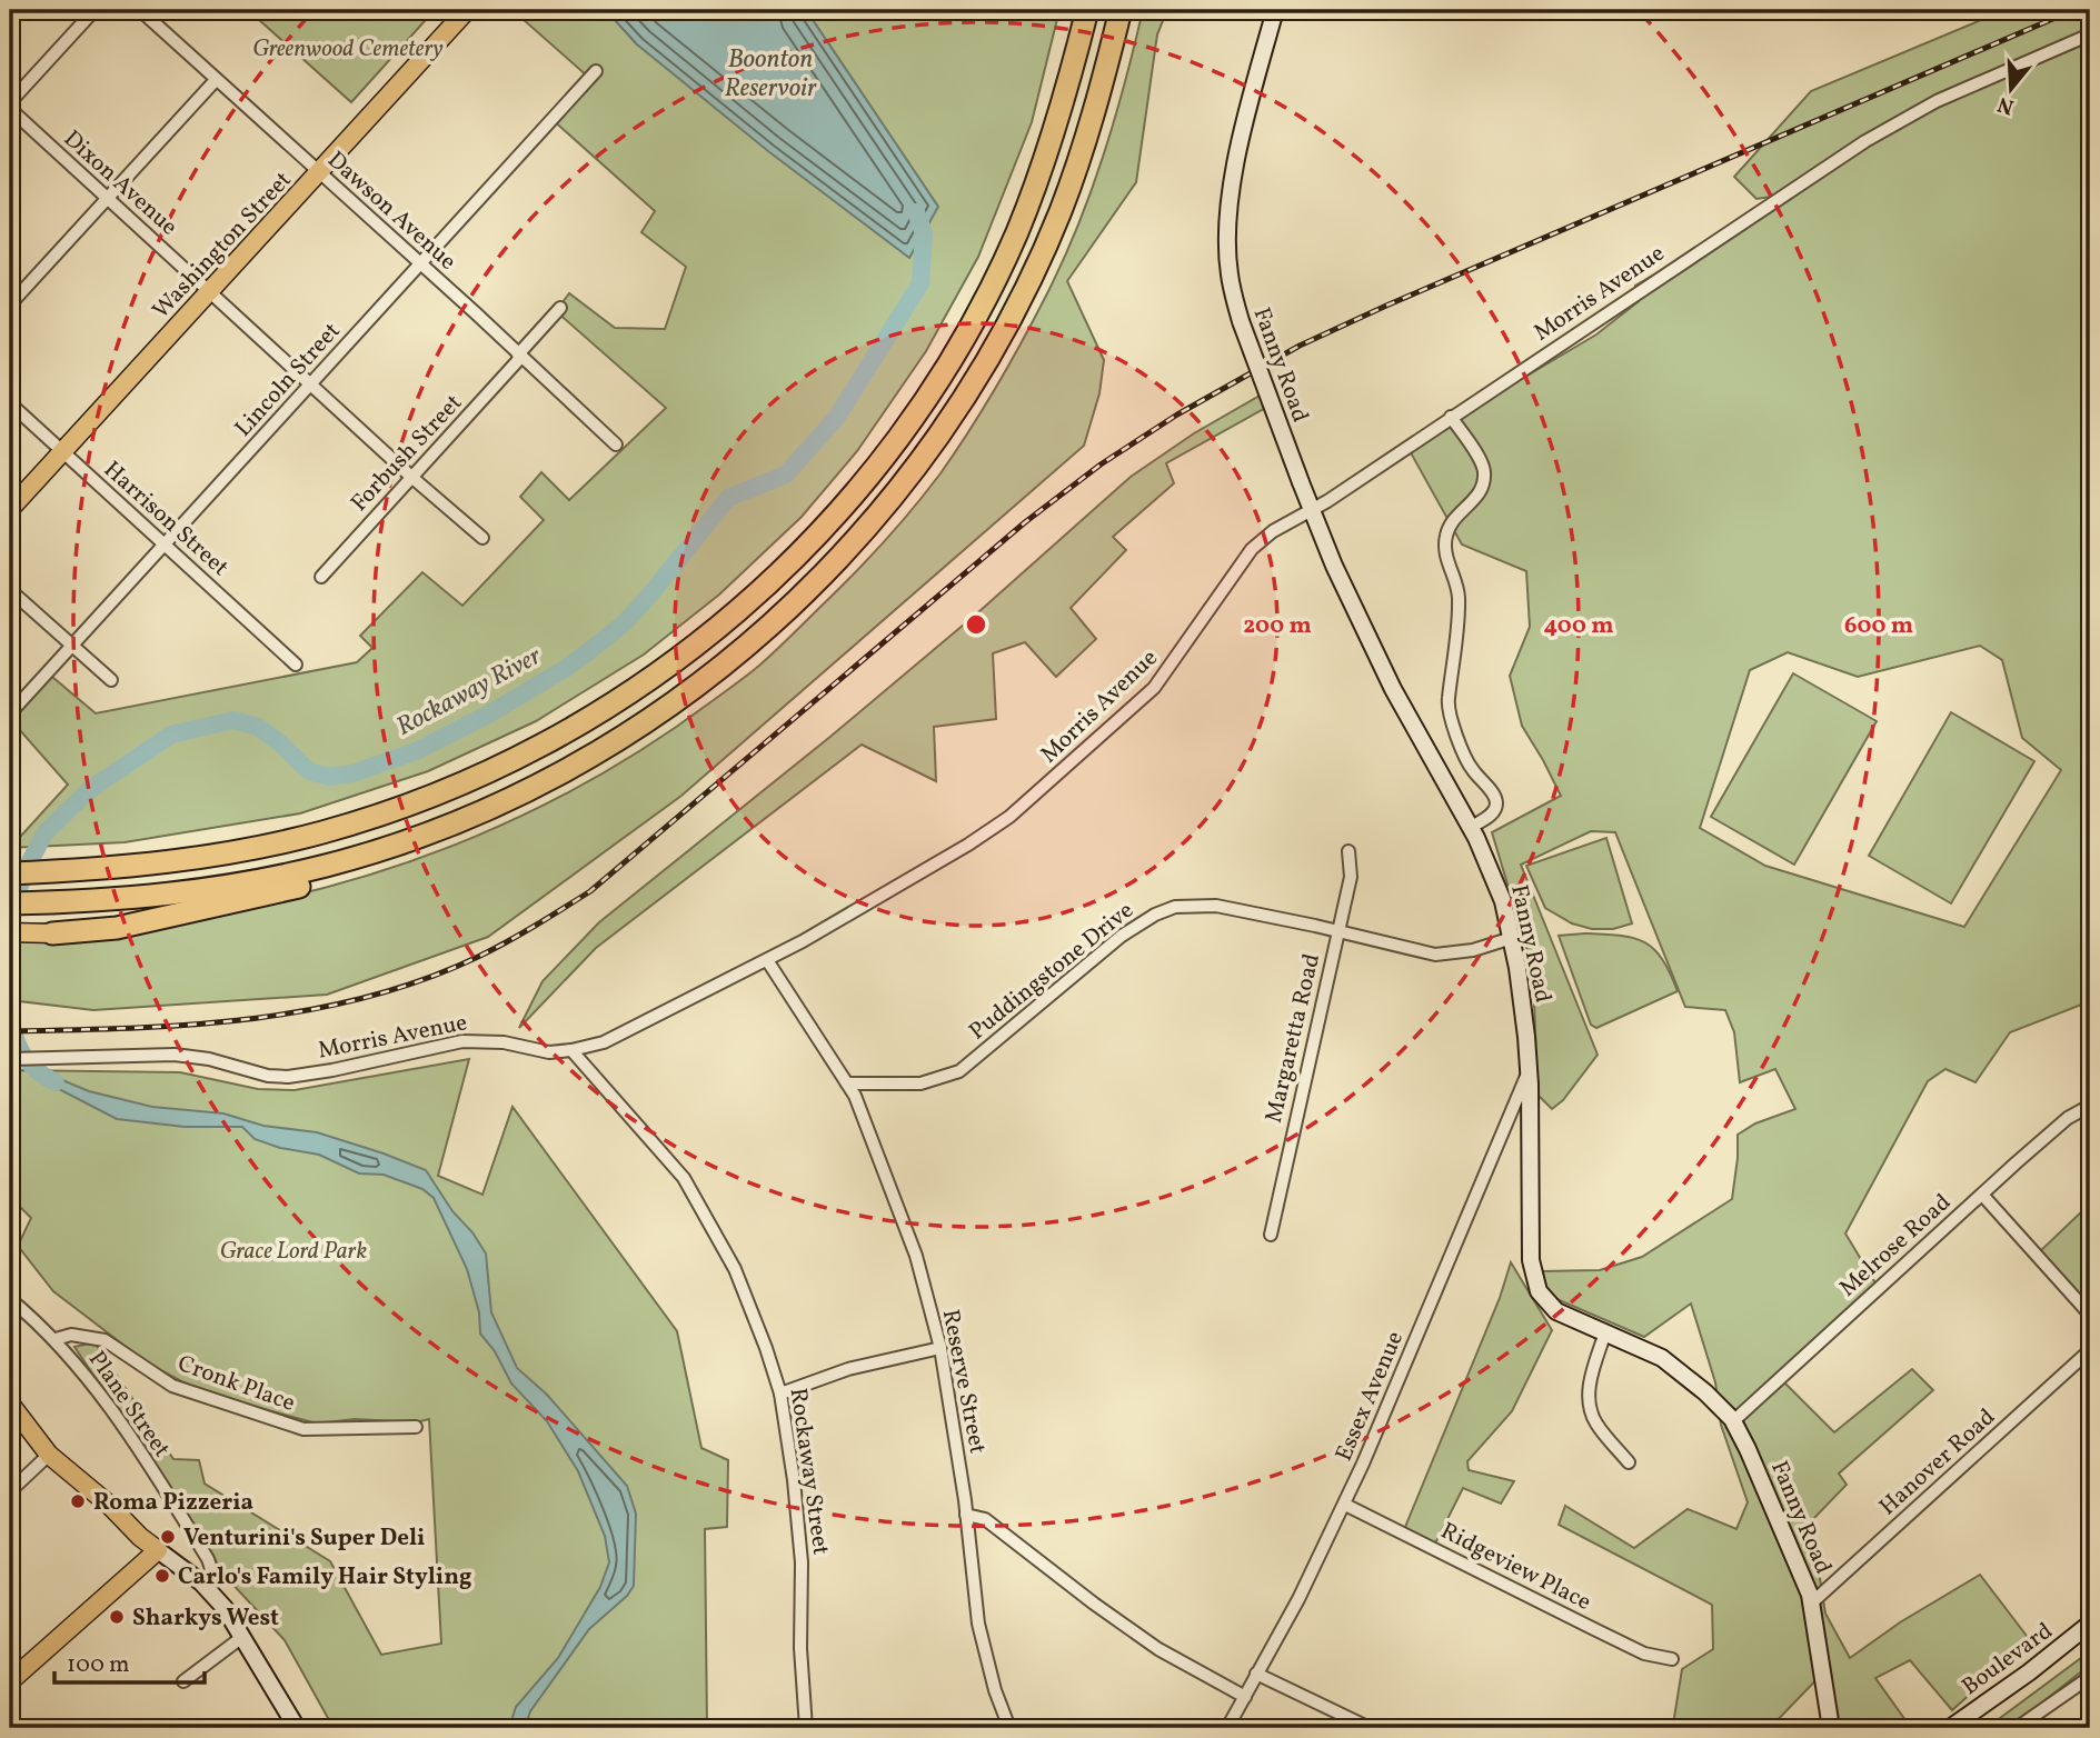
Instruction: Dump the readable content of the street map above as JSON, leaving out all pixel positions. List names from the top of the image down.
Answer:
{
  "streets": {
    "main road": ["Washington Street", "Fanny Road", "Boulevard"],
    "street": [
      "Dixon Avenue",
      "Dawson Avenue",
      "Morris Avenue",
      "Lincoln Street",
      "Forbush Street",
      "Harrison Street",
      "Puddingstone Drive",
      "Margaretta Road",
      "Melrose Road",
      "Reserve Street",
      "Cronk Place",
      "Essex Avenue",
      "Plane Street",
      "Hanover Road",
      "Rockaway Street",
      "Ridgeview Place"
    ]
  },
  "crossings": [
    ["Dixon Avenue", "Washington Street"],
    ["Dixon Avenue", "Lincoln Street"],
    ["Dixon Avenue", "Forbush Street"],
    ["Dawson Avenue", "Washington Street"],
    ["Dawson Avenue", "Lincoln Street"],
    ["Dawson Avenue", "Forbush Street"],
    ["Washington Street", "Harrison Street"],
    ["Morris Avenue", "Fanny Road"],
    ["Morris Avenue", "Reserve Street"],
    ["Morris Avenue", "Rockaway Street"],
    ["Fanny Road", "Puddingstone Drive"],
    ["Fanny Road", "Melrose Road"],
    ["Fanny Road", "Essex Avenue"],
    ["Fanny Road", "Hanover Road"],
    ["Lincoln Street", "Harrison Street"],
    ["Puddingstone Drive", "Margaretta Road"],
    ["Puddingstone Drive", "Reserve Street"],
    ["Cronk Place", "Plane Street"],
    ["Essex Avenue", "Ridgeview Place"]
  ],
  "water": ["Boonton Reservoir", "Rockaway River"],
  "parks": ["Greenwood Cemetery", "Grace Lord Park"],
  "places": [
    "Roma Pizzeria",
    "Venturini's Super Deli",
    "Carlo's Family Hair Styling",
    "Sharkys West"
  ],
  "scale_bar": "100 m",
  "north": "bottom",
  "rings": ["200 m", "400 m", "600 m"]
}
